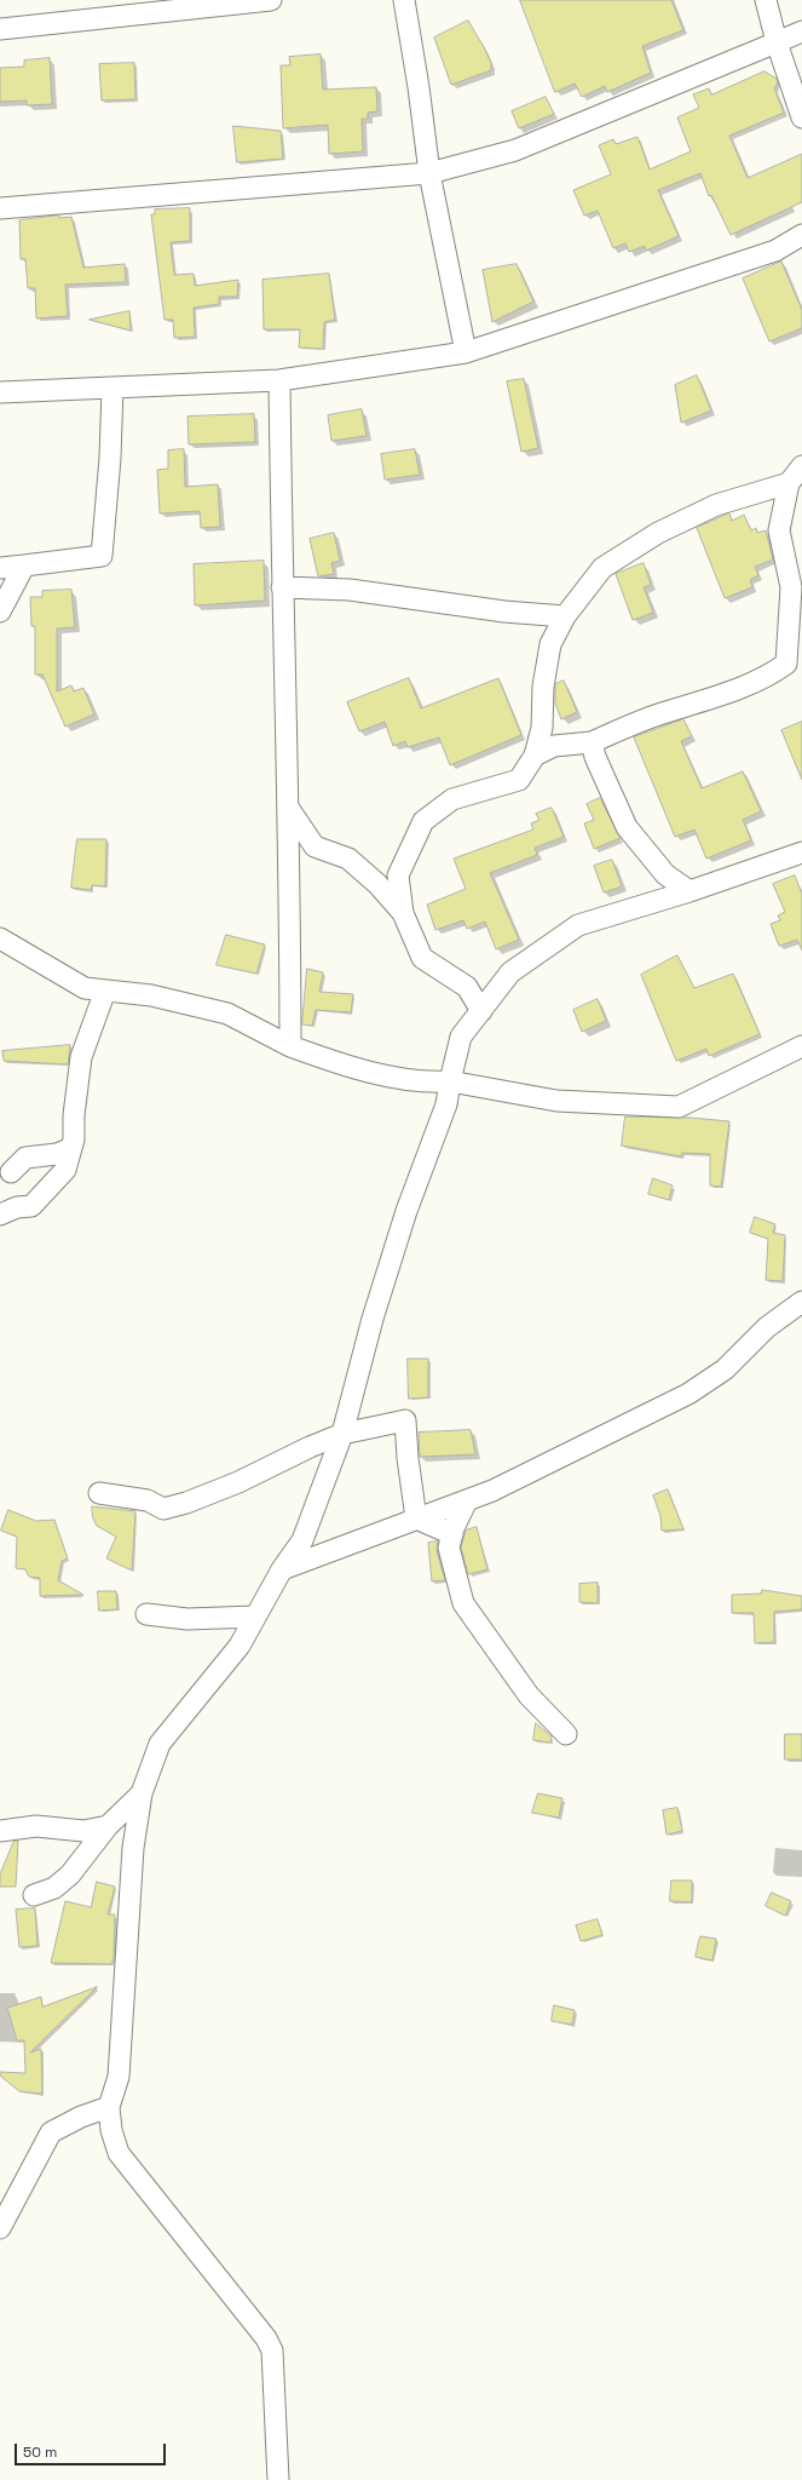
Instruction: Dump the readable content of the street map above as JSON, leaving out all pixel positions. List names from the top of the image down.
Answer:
{
  "scale_bar": "50 m"
}
